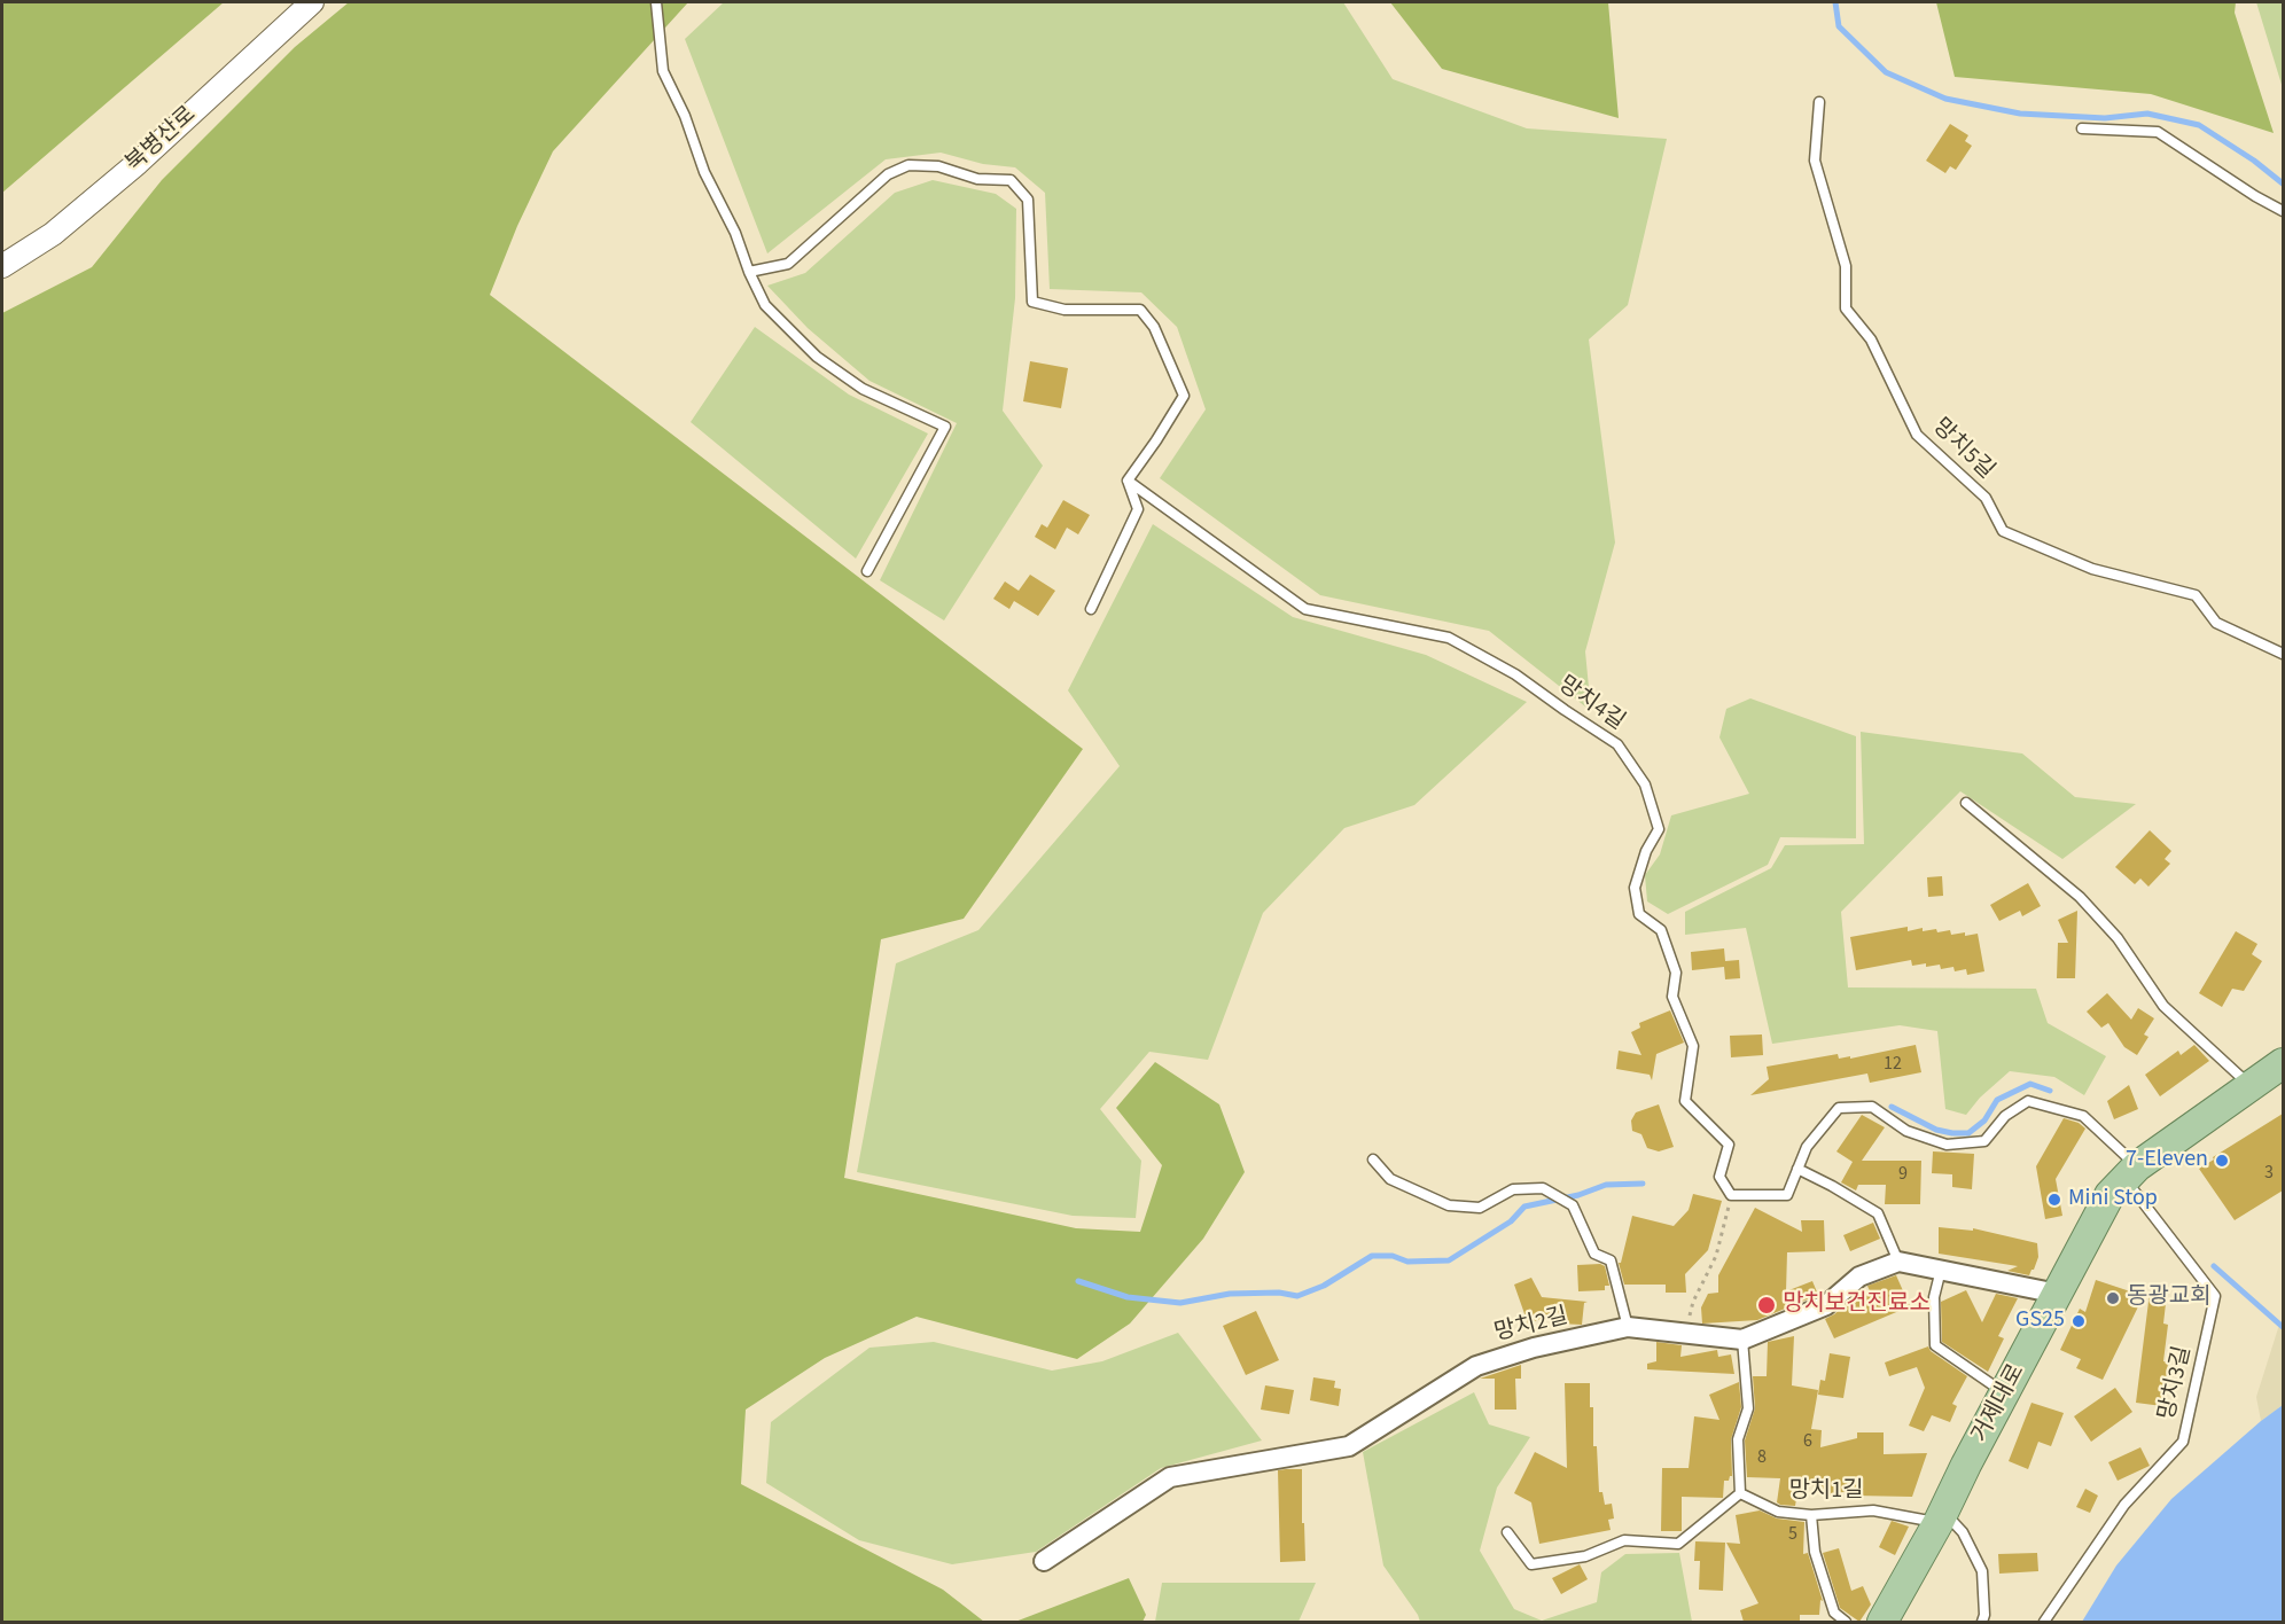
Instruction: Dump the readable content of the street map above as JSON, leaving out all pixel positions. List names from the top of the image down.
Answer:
{
  "streets": {
    "main road": ["거제대로"],
    "street": ["북병산로", "망치2길"],
    "lane": [
      "망치5길",
      "망치4길",
      "망치3길",
      "망치1길"
    ]
  },
  "crossings": [
    ["망치3길", "거제대로"],
    ["거제대로", "망치1길"]
  ],
  "places": [
    "7-Eleven",
    "Mini Stop",
    "동광교회",
    "망치보건진료소",
    "GS25"
  ],
  "house_numbers": [
    "12",
    "3",
    "9",
    "6",
    "8",
    "5"
  ]
}
